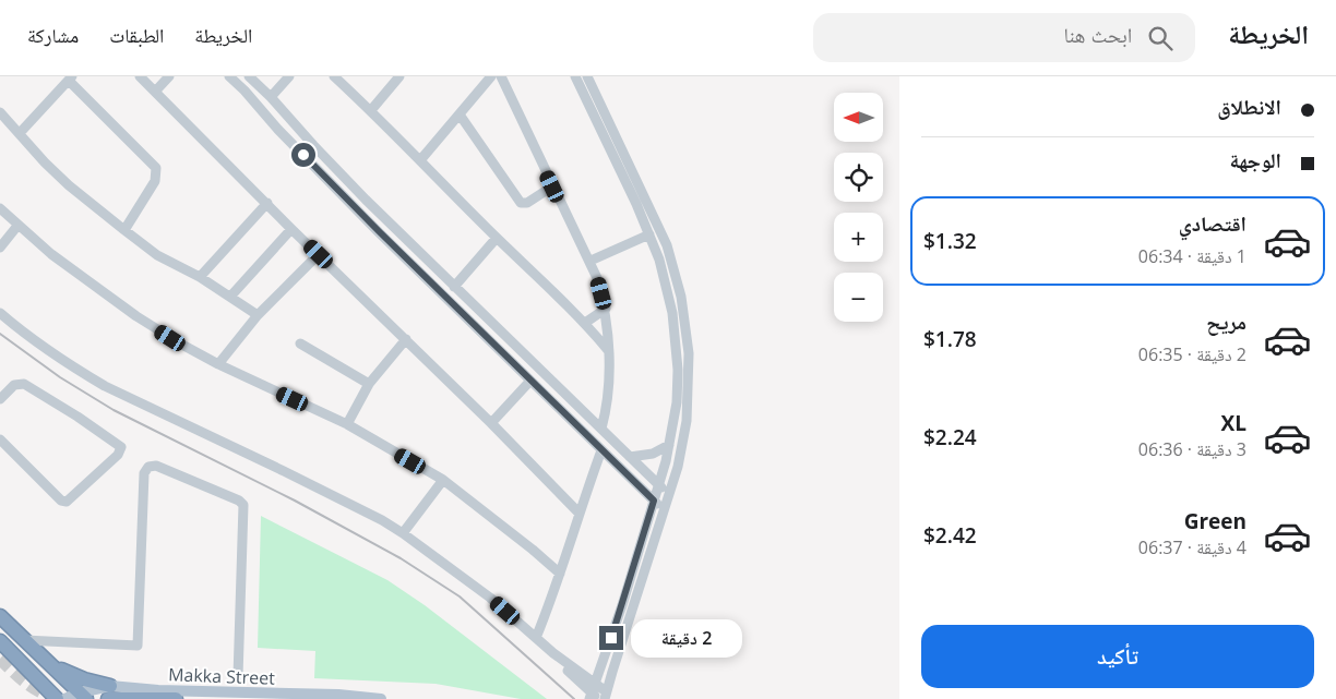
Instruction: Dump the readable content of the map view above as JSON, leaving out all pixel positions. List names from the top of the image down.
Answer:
{
  "streets": {
    "main road": ["Makka Street"]
  },
  "north": "left",
  "page": {
    "header": "الخريطة",
    "search": "ابحث هنا",
    "nav": ["الخريطة", "الطبقات", "مشاركة"],
    "banner": ["الانطلاق", "الوجهة"],
    "map_buttons": ["+", "−"],
    "list": [
      {
        "name": "اقتصادي",
        "note": "1 دقيقة · 06:34",
        "value": "$1.32"
      },
      {
        "name": "مريح",
        "note": "2 دقيقة · 06:35",
        "value": "$1.78"
      },
      {
        "name": "XL",
        "note": "3 دقيقة · 06:36",
        "value": "$2.24"
      },
      {
        "name": "Green",
        "note": "4 دقيقة · 06:37",
        "value": "$2.42"
      }
    ],
    "buttons": "تأكيد",
    "bubble": "2 دقيقة"
  }
}
